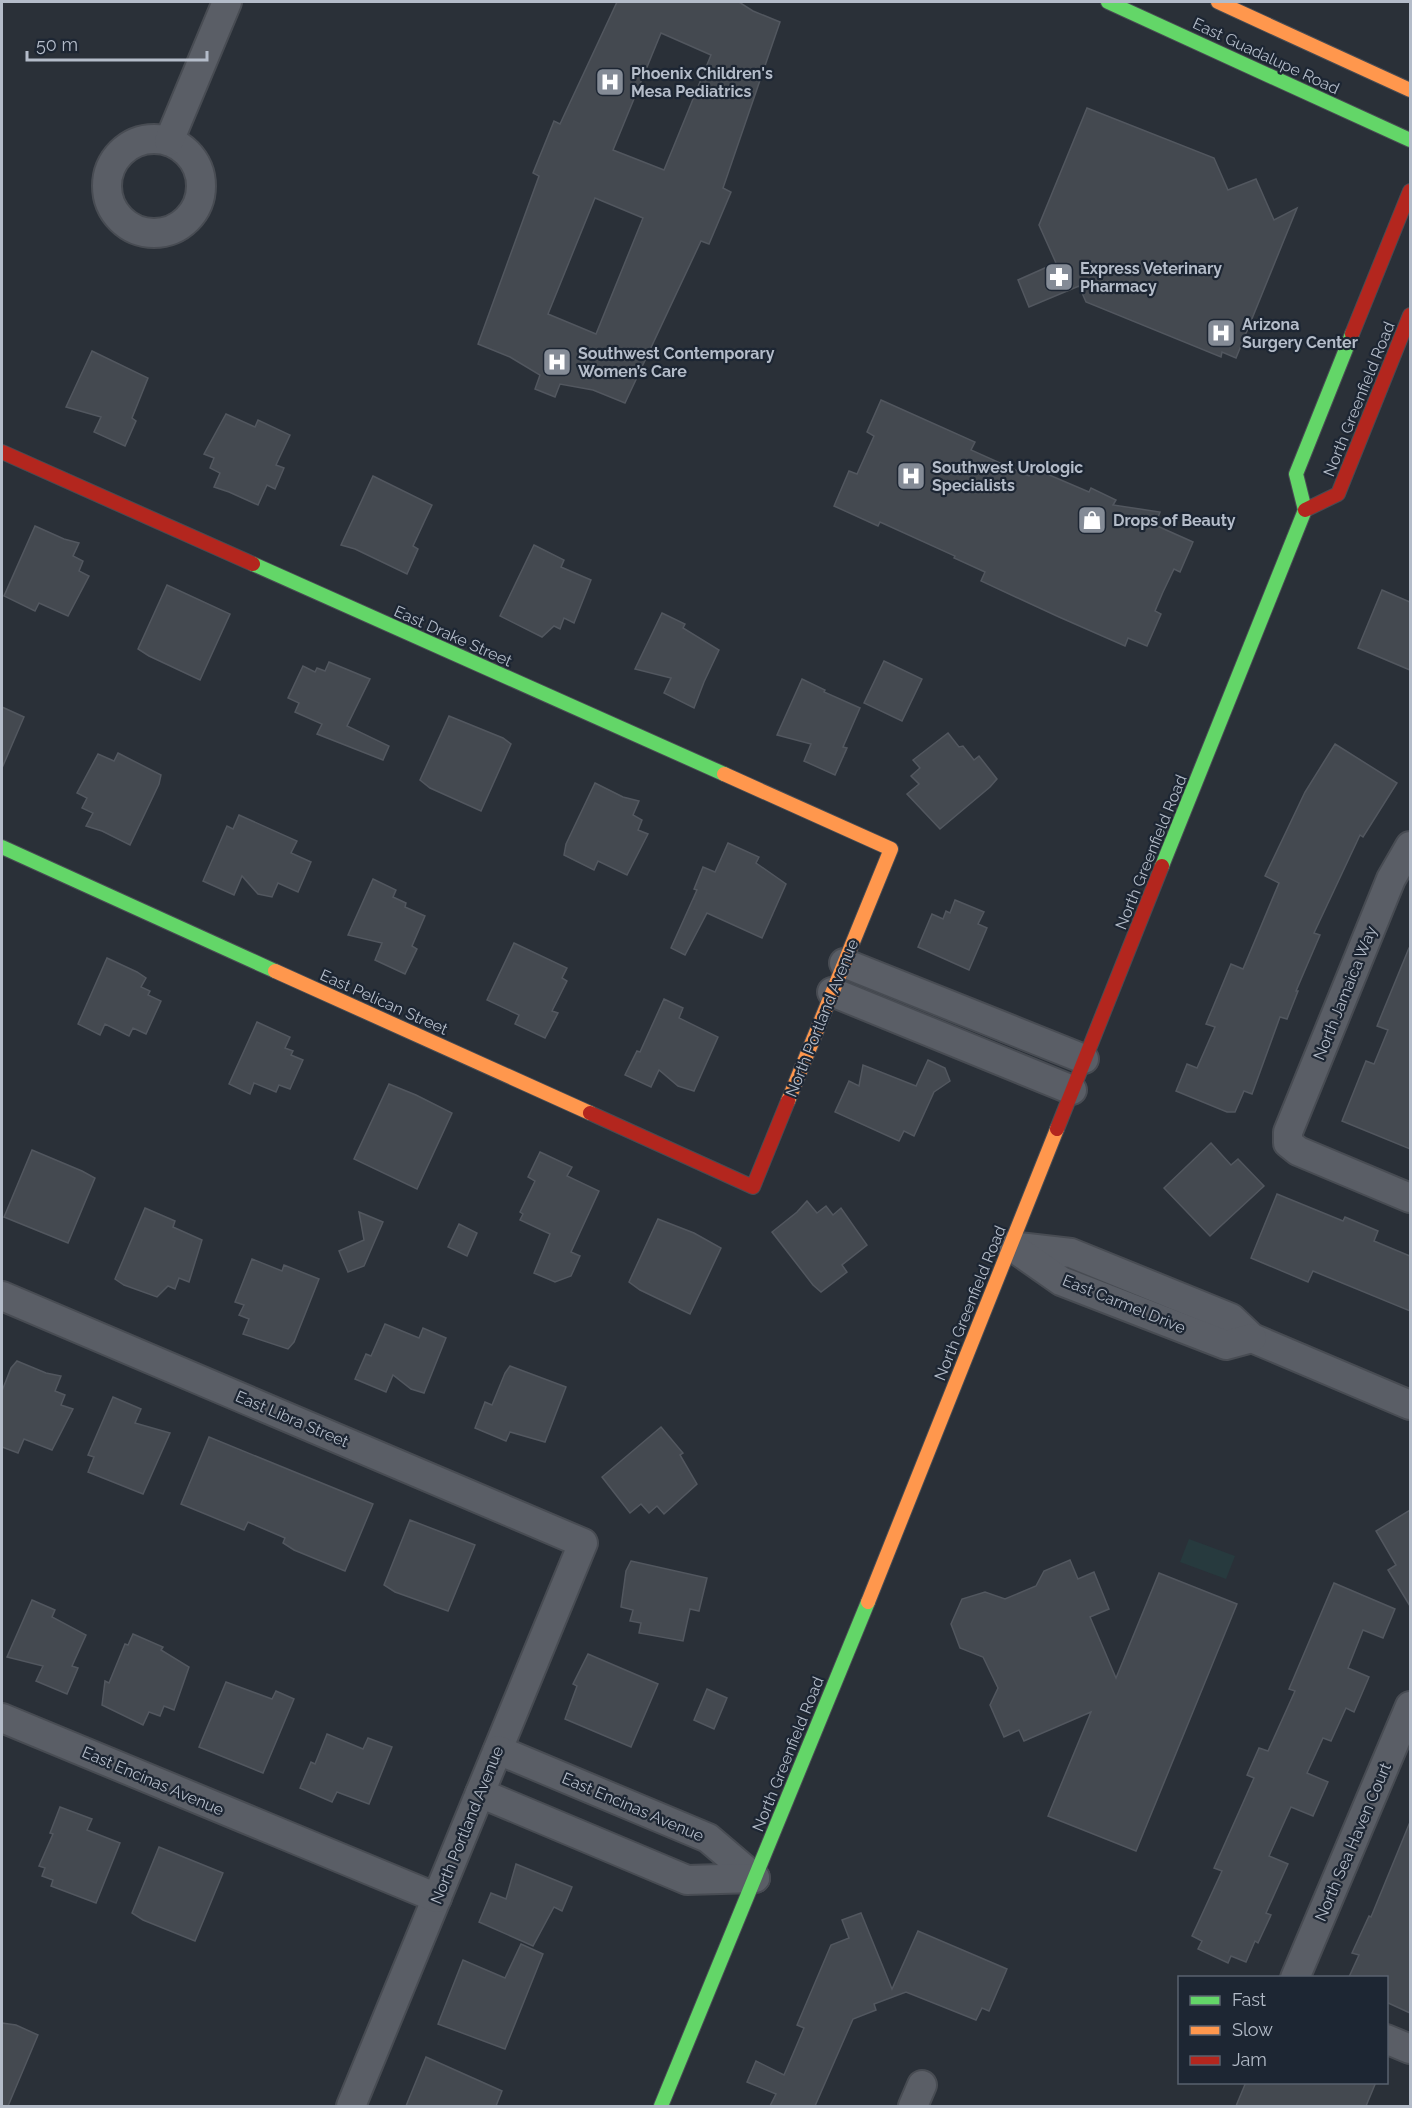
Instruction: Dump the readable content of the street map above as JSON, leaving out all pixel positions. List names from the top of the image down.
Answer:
{
  "streets": {
    "main road": [
      "East Guadalupe Road",
      "North Greenfield Road",
      "East Drake Street",
      "East Pelican Street",
      "North Portland Avenue"
    ],
    "street": [
      "North Jamaica Way",
      "East Carmel Drive",
      "East Libra Street",
      "East Encinas Avenue",
      "North Sea Haven Court"
    ]
  },
  "crossings": [
    ["North Greenfield Road", "East Carmel Drive"],
    ["North Greenfield Road", "East Encinas Avenue"],
    ["East Drake Street", "North Portland Avenue"],
    ["East Pelican Street", "North Portland Avenue"],
    ["North Portland Avenue", "East Libra Street"],
    ["North Portland Avenue", "East Encinas Avenue"]
  ],
  "places": {
    "hospital": [
      "Phoenix Children's Mesa Pediatrics",
      "Arizona Surgery Center",
      "Southwest Contemporary Women’s Care",
      "Southwest Urologic Specialists"
    ],
    "pharmacy": ["Express Veterinary Pharmacy"],
    "shop": ["Drops of Beauty"]
  },
  "legend": ["Fast", "Slow", "Jam"],
  "scale_bar": "50 m"
}
